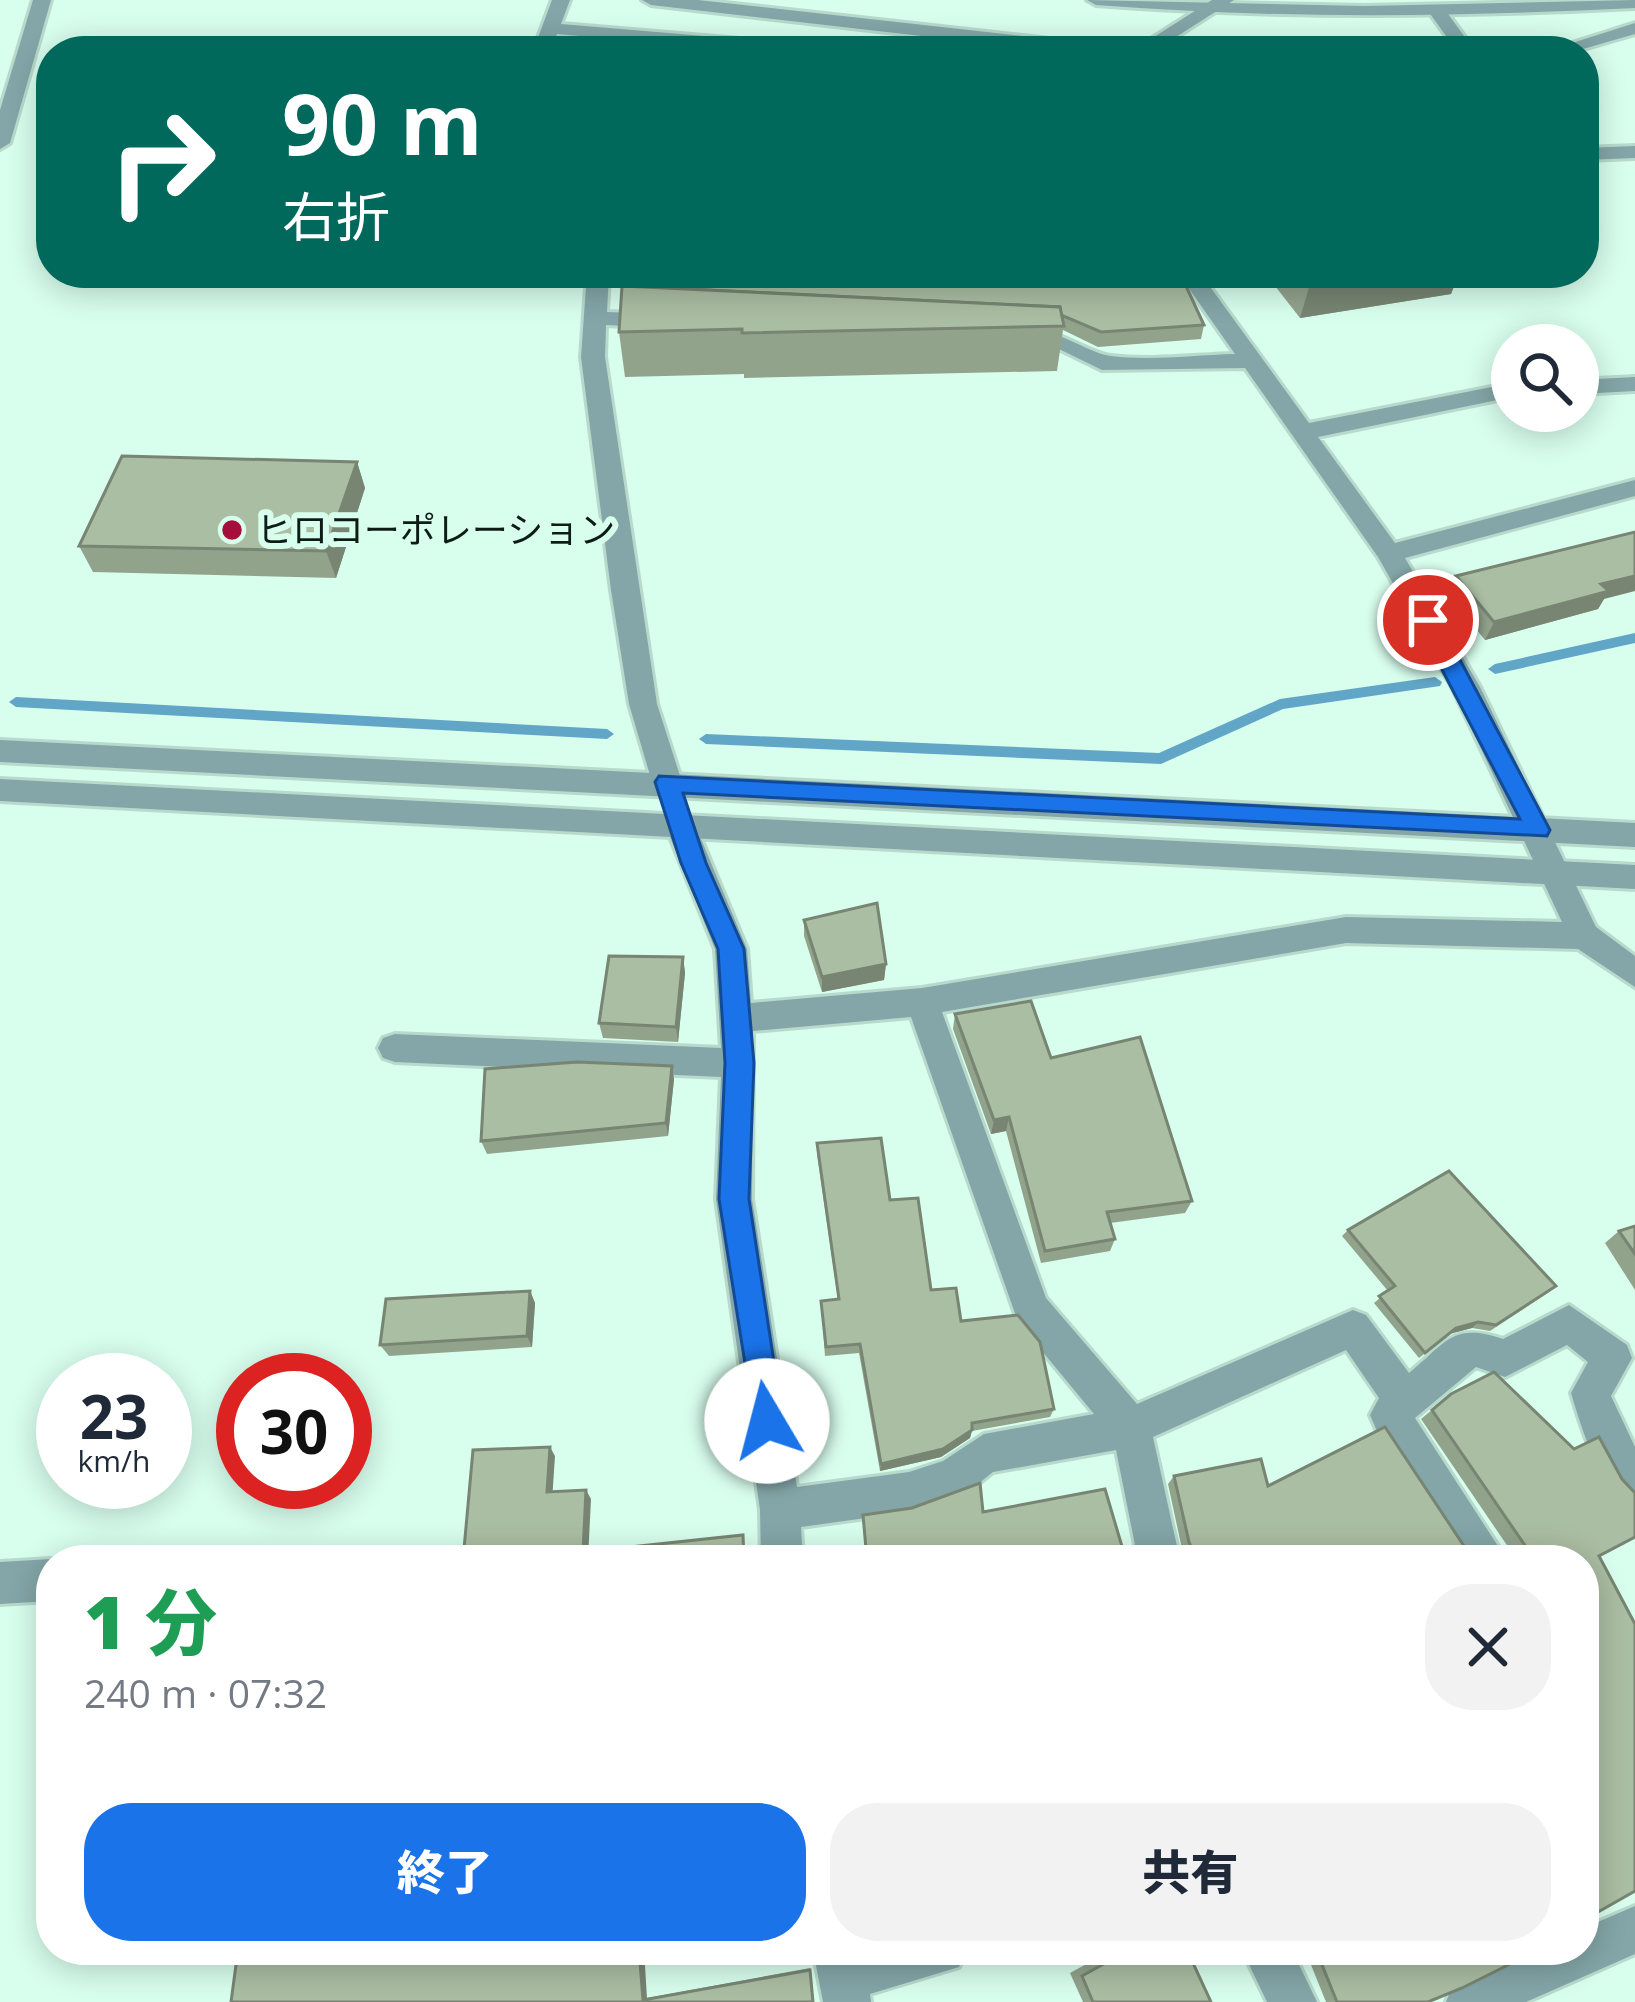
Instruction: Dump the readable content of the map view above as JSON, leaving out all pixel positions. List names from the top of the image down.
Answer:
{
  "places": ["ヒロコーポレーション"],
  "page": {
    "turn": ["90 m", "右折"],
    "speed": "23 km/h",
    "limit": "30",
    "heading": ["1 分", "240 m · 07:32"],
    "buttons": ["終了", "共有"]
  }
}
